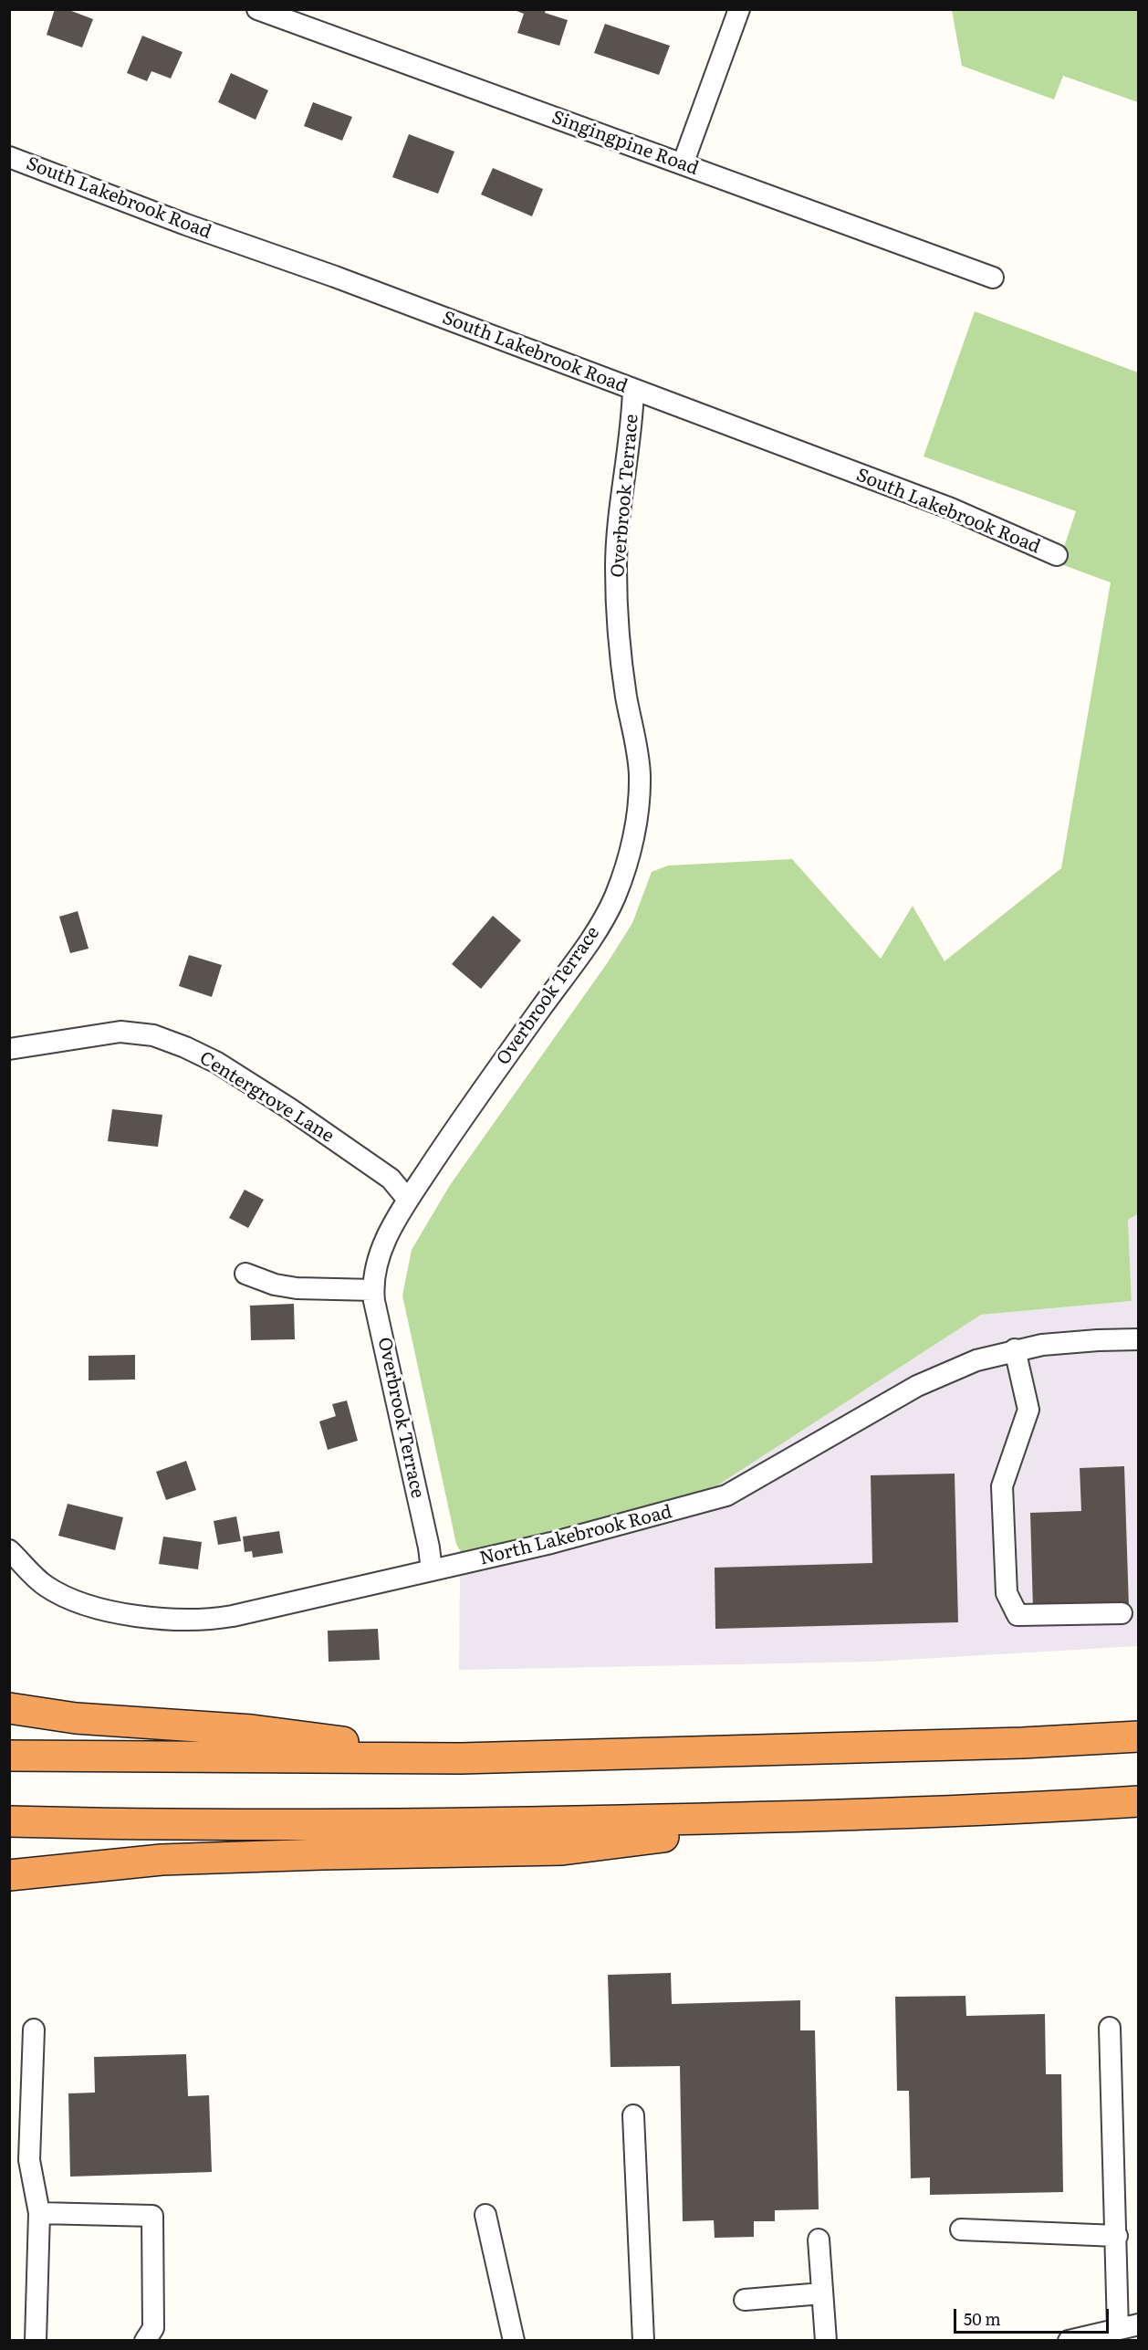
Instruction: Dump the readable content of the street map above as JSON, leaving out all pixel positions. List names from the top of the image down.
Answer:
{
  "streets": {
    "street": [
      "Singingpine Road",
      "South Lakebrook Road",
      "Overbrook Terrace",
      "Centergrove Lane",
      "North Lakebrook Road"
    ]
  },
  "crossings": [
    ["South Lakebrook Road", "Overbrook Terrace"],
    ["Overbrook Terrace", "Centergrove Lane"],
    ["Overbrook Terrace", "North Lakebrook Road"]
  ],
  "scale_bar": "50 m"
}
